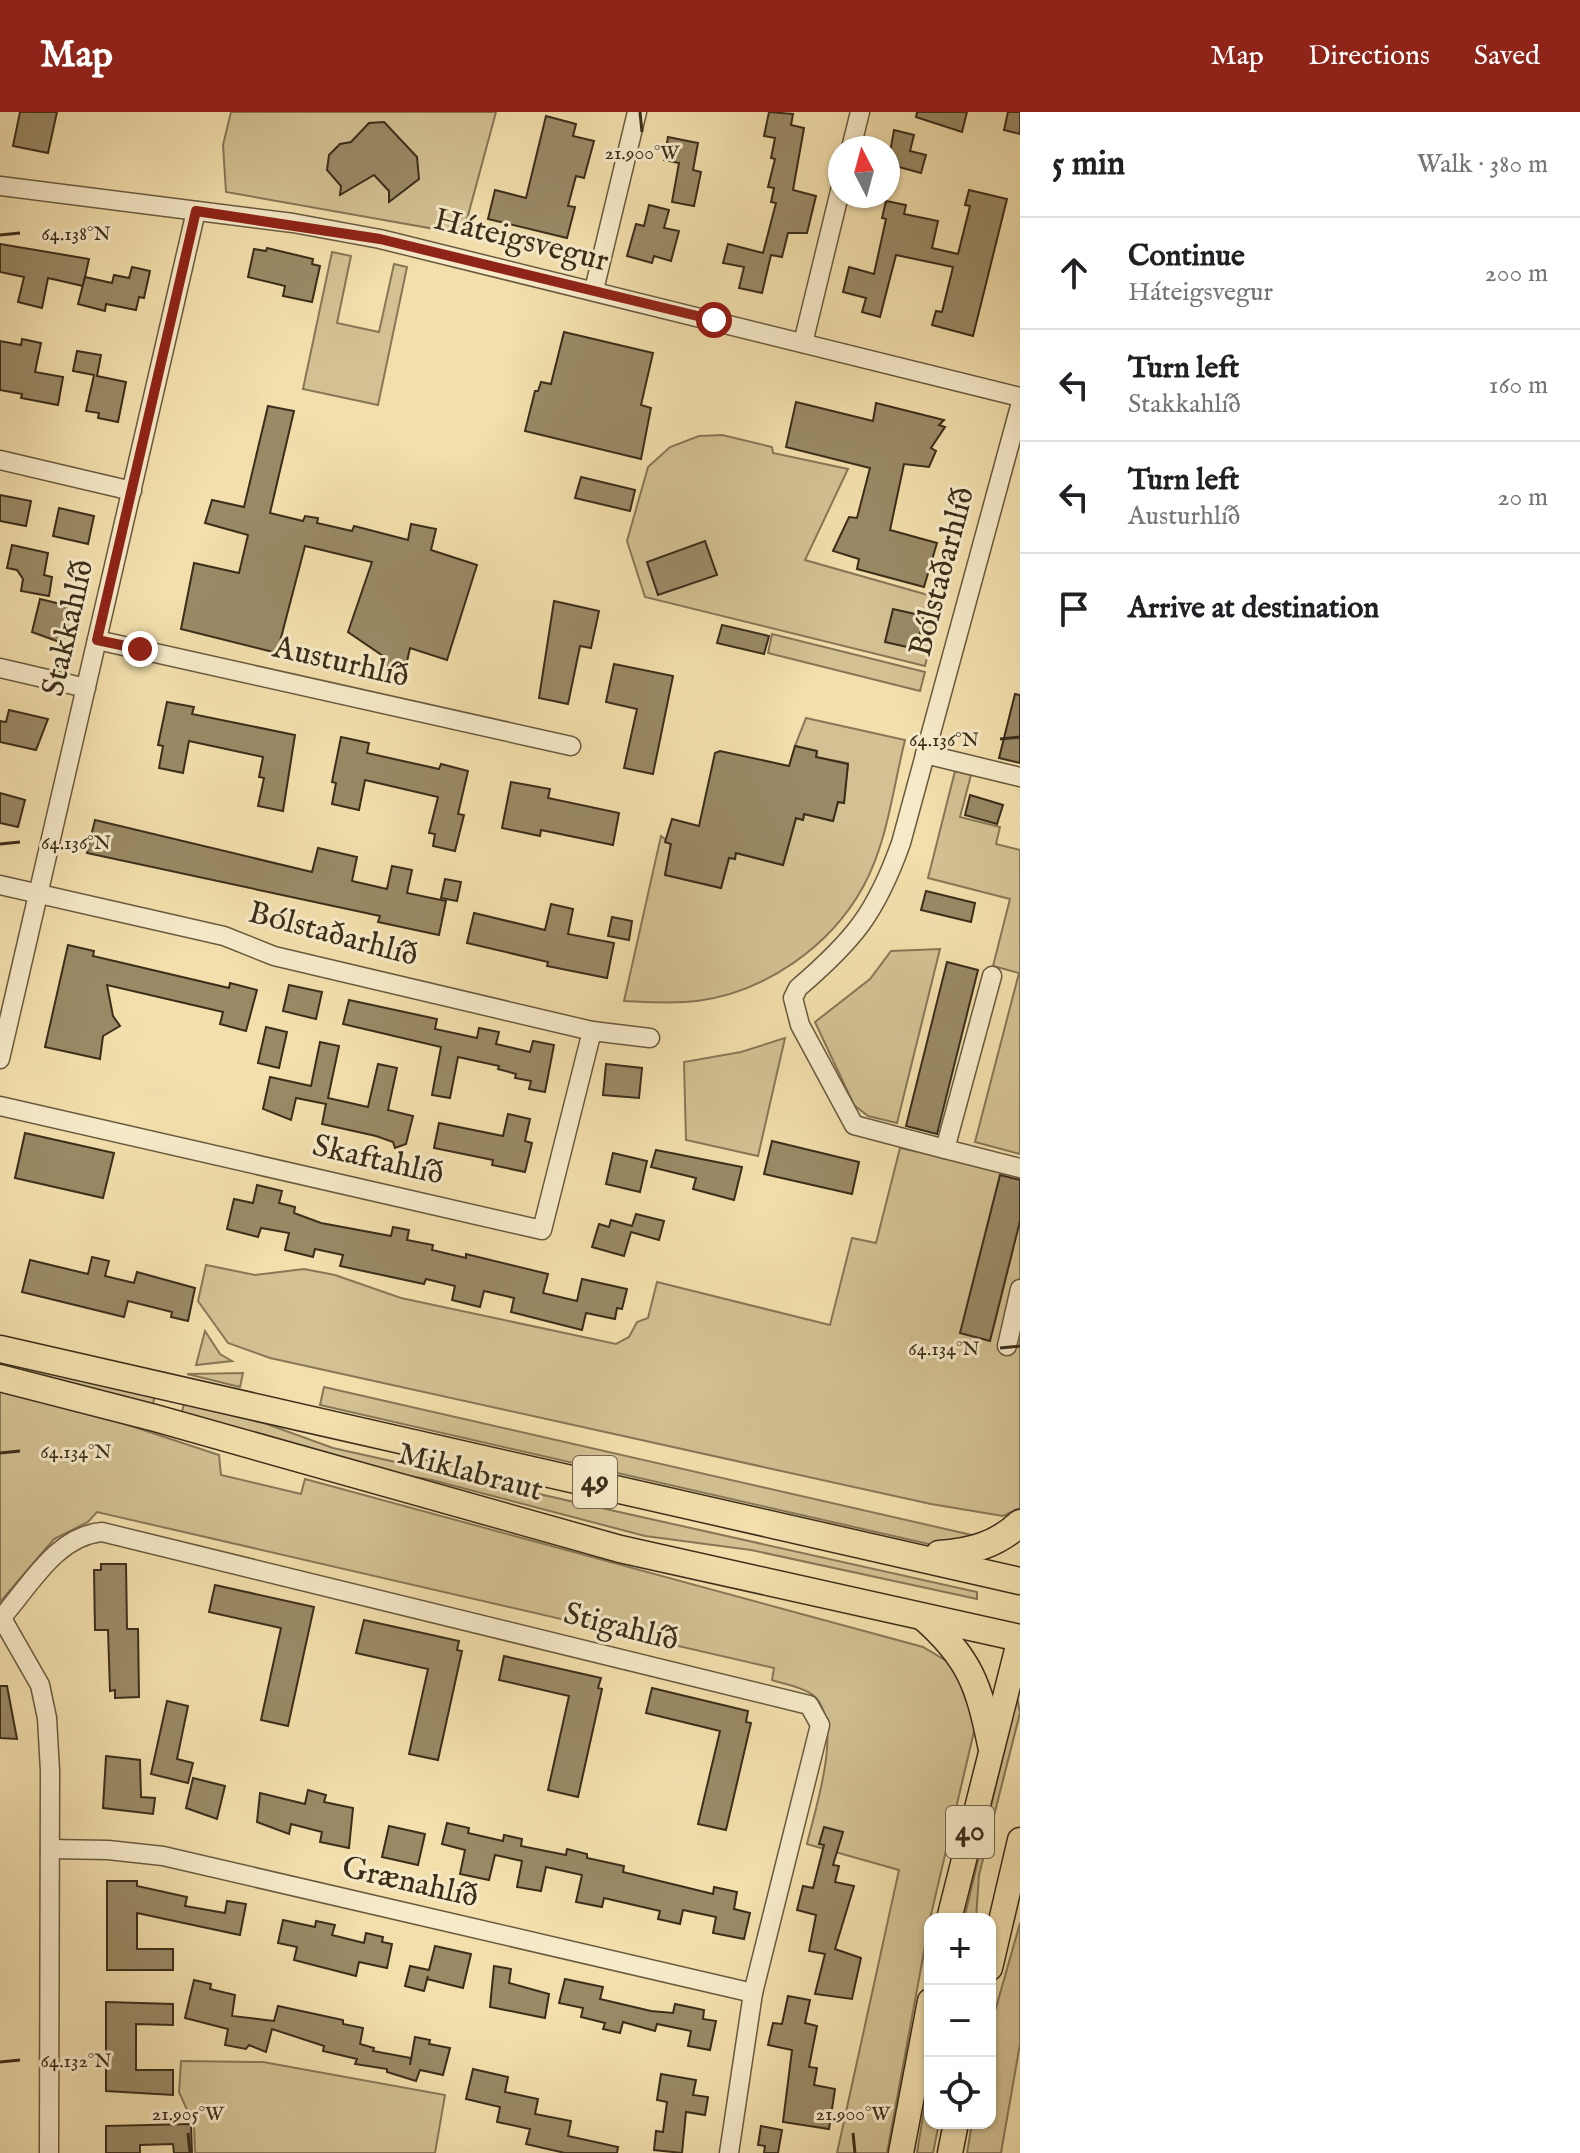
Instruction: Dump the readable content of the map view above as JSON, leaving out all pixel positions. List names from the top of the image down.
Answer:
{
  "streets": {
    "highway": ["Miklabraut", "49"],
    "main road": ["40"],
    "street": [
      "Háteigsvegur",
      "Bólstaðarhlíð",
      "Stakkahlíð",
      "Austurhlíð",
      "Skaftahlíð",
      "Stigahlíð",
      "Grænahlíð"
    ]
  },
  "crossings": [
    ["Háteigsvegur", "Stakkahlíð"],
    ["Bólstaðarhlíð", "Stakkahlíð"],
    ["Bólstaðarhlíð", "Skaftahlíð"],
    ["Stakkahlíð", "Austurhlíð"],
    ["Miklabraut", "40"],
    ["Stigahlíð", "Grænahlíð"]
  ],
  "north": "top",
  "page": {
    "header": "Map",
    "nav": ["Map", "Directions", "Saved"],
    "heading": ["5 min", "Walk · 380 m"],
    "list": [
      ["Continue", "Háteigsvegur", "200 m"],
      ["Turn left", "Stakkahlíð", "160 m"],
      ["Turn left", "Austurhlíð", "20 m"],
      "Arrive at destination"
    ],
    "map_buttons": ["+", "−"]
  },
  "coordinates": [
    "21.900°W",
    "64.138°N",
    "64.136°N",
    "64.134°N",
    "64.132°N",
    "21.905°W"
  ]
}
